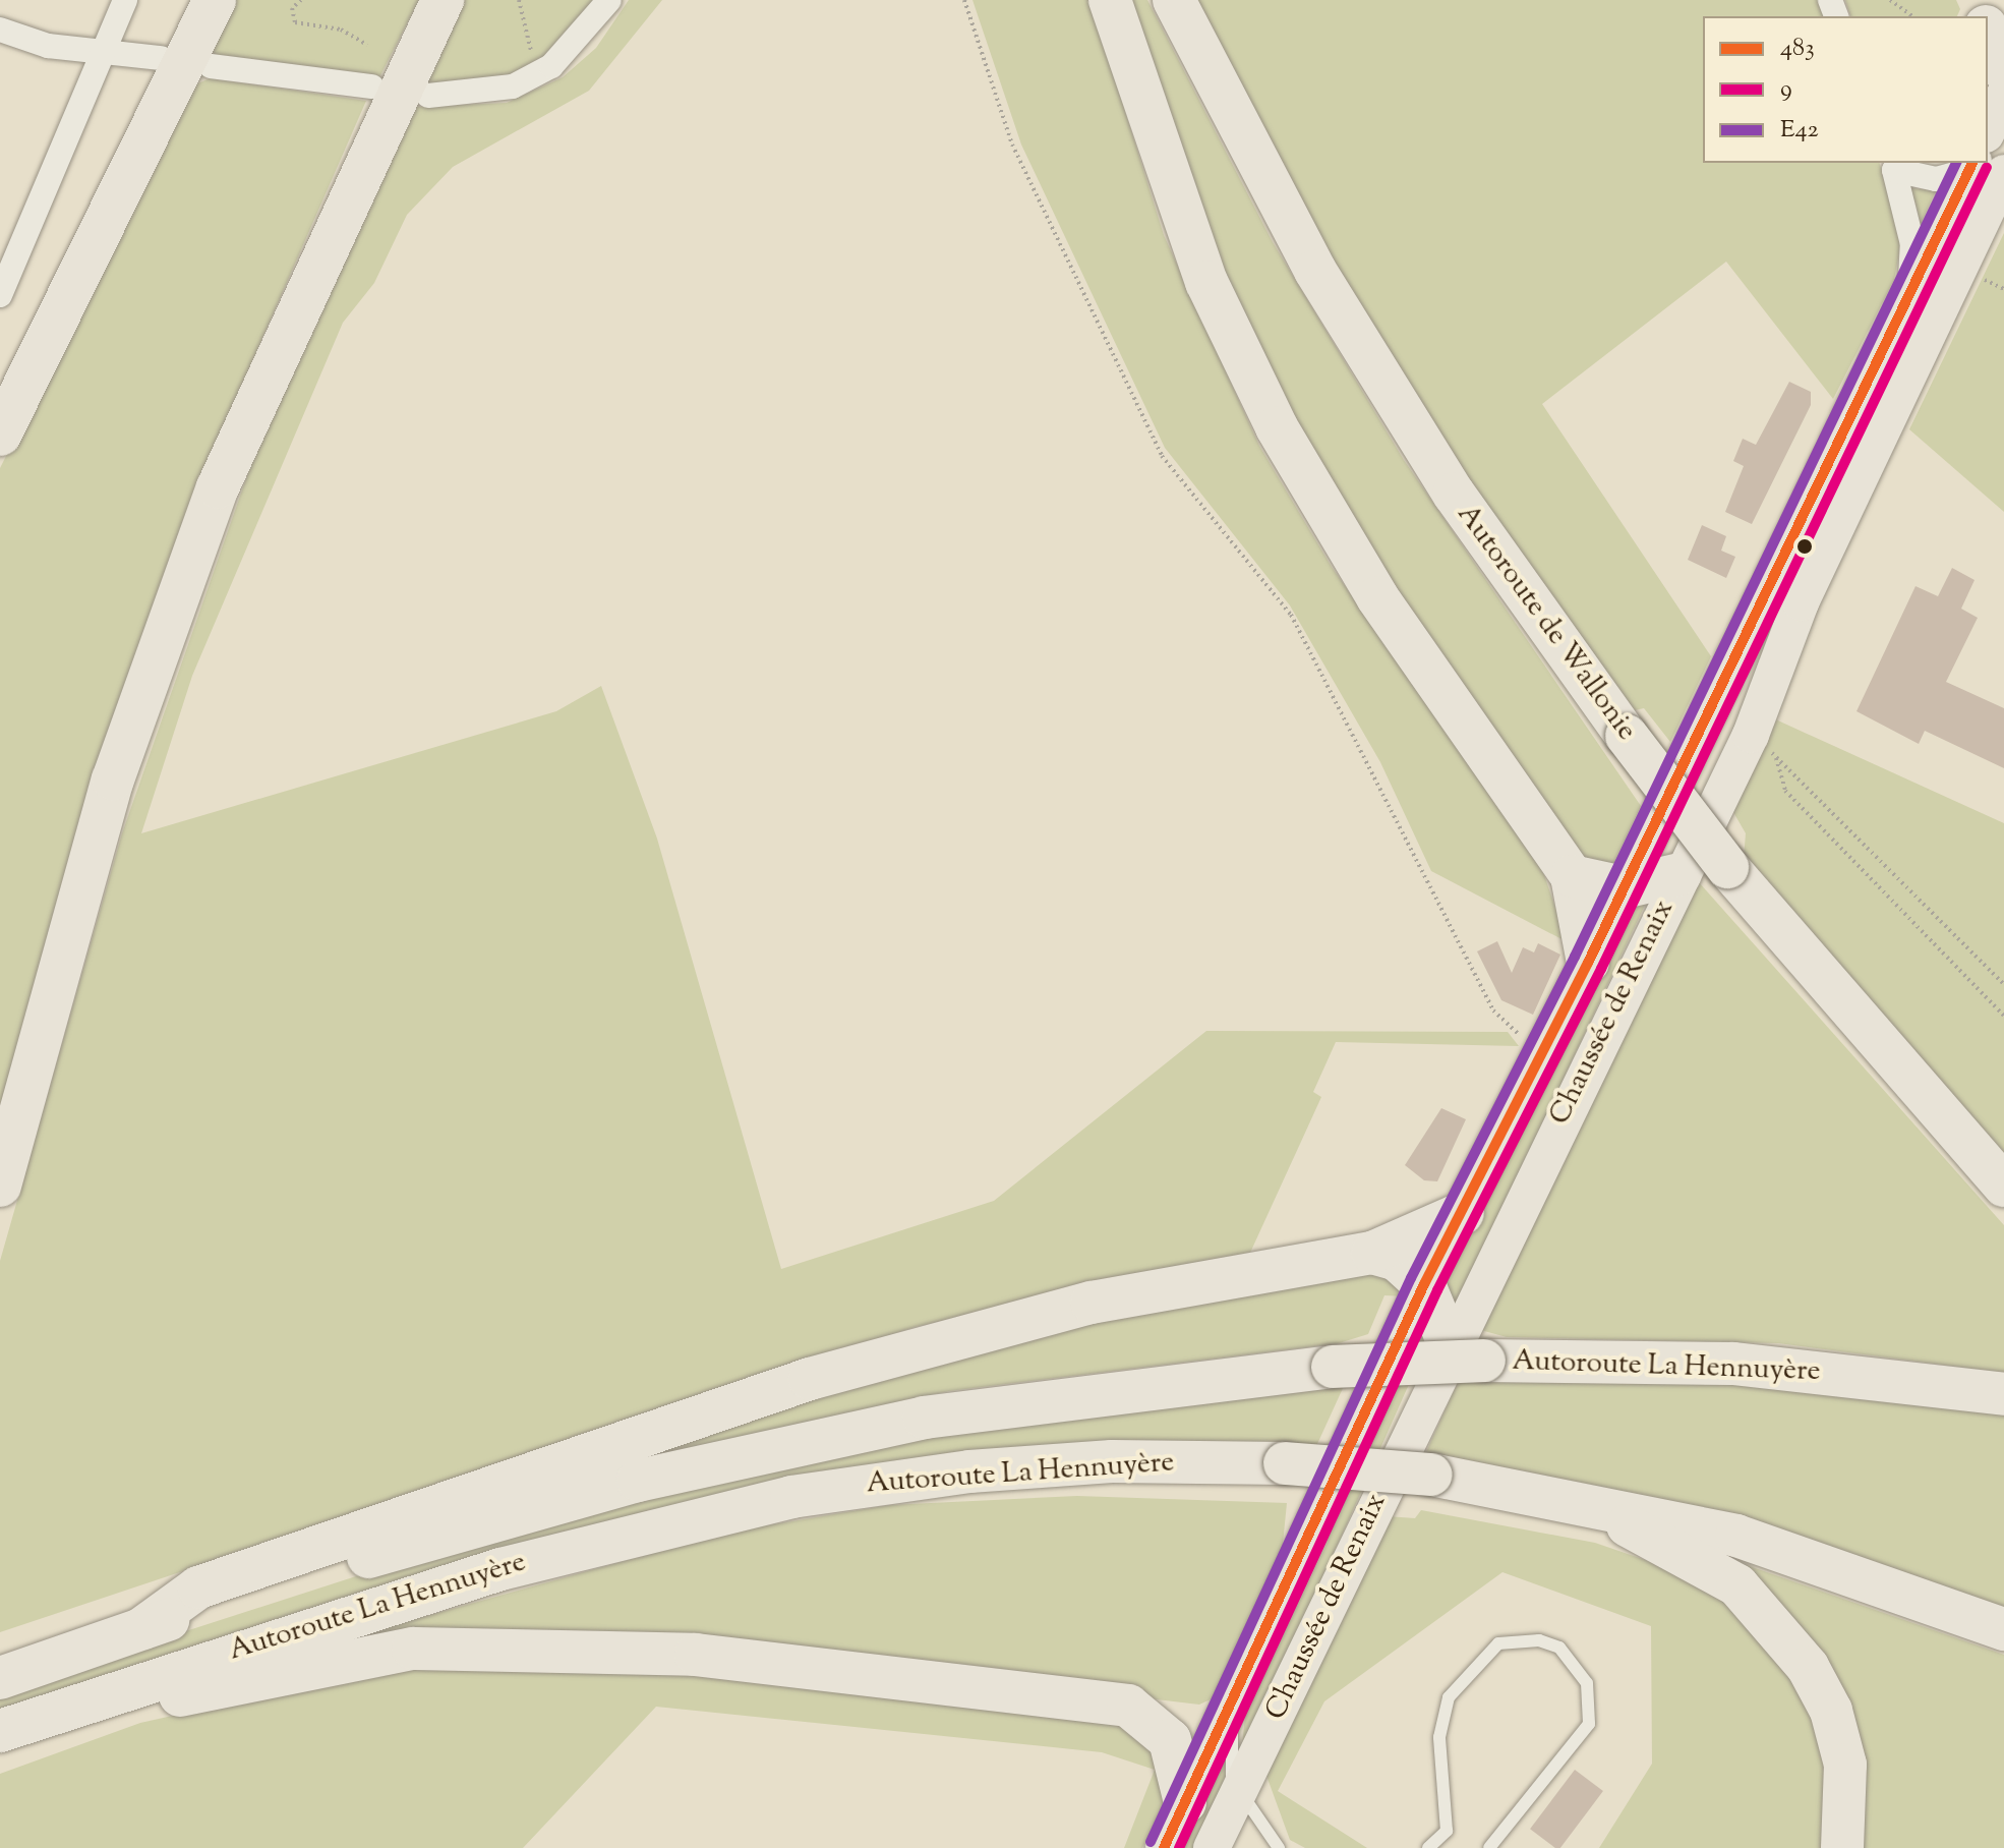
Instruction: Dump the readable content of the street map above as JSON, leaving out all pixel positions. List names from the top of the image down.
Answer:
{
  "streets": {
    "highway": ["Autoroute de Wallonie", "Autoroute La Hennuyère"],
    "main road": ["Chaussée de Renaix"]
  },
  "crossings": [
    ["Chaussée de Renaix", "Autoroute La Hennuyère"]
  ],
  "lines": ["transit line 483", "transit line E42", "transit line 9"],
  "legend": ["483", "9", "E42"]
}
